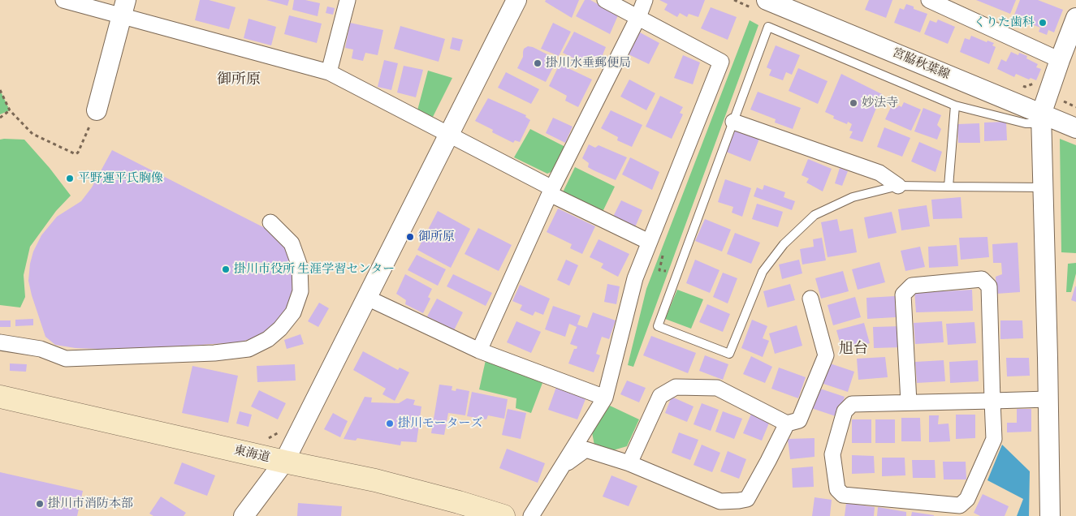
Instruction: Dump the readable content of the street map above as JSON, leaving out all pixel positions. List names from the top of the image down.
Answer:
{
  "streets": {
    "main road": ["東海道"],
    "street": ["宮脇秋葉線"]
  },
  "districts": ["御所原", "旭台"],
  "places": [
    "くりた歯科",
    "掛川水垂郵便局",
    "妙法寺",
    "平野運平氏胸像",
    "御所原",
    "掛川市役所 生涯学習センター",
    "掛川モーターズ",
    "掛川市消防本部"
  ]
}
